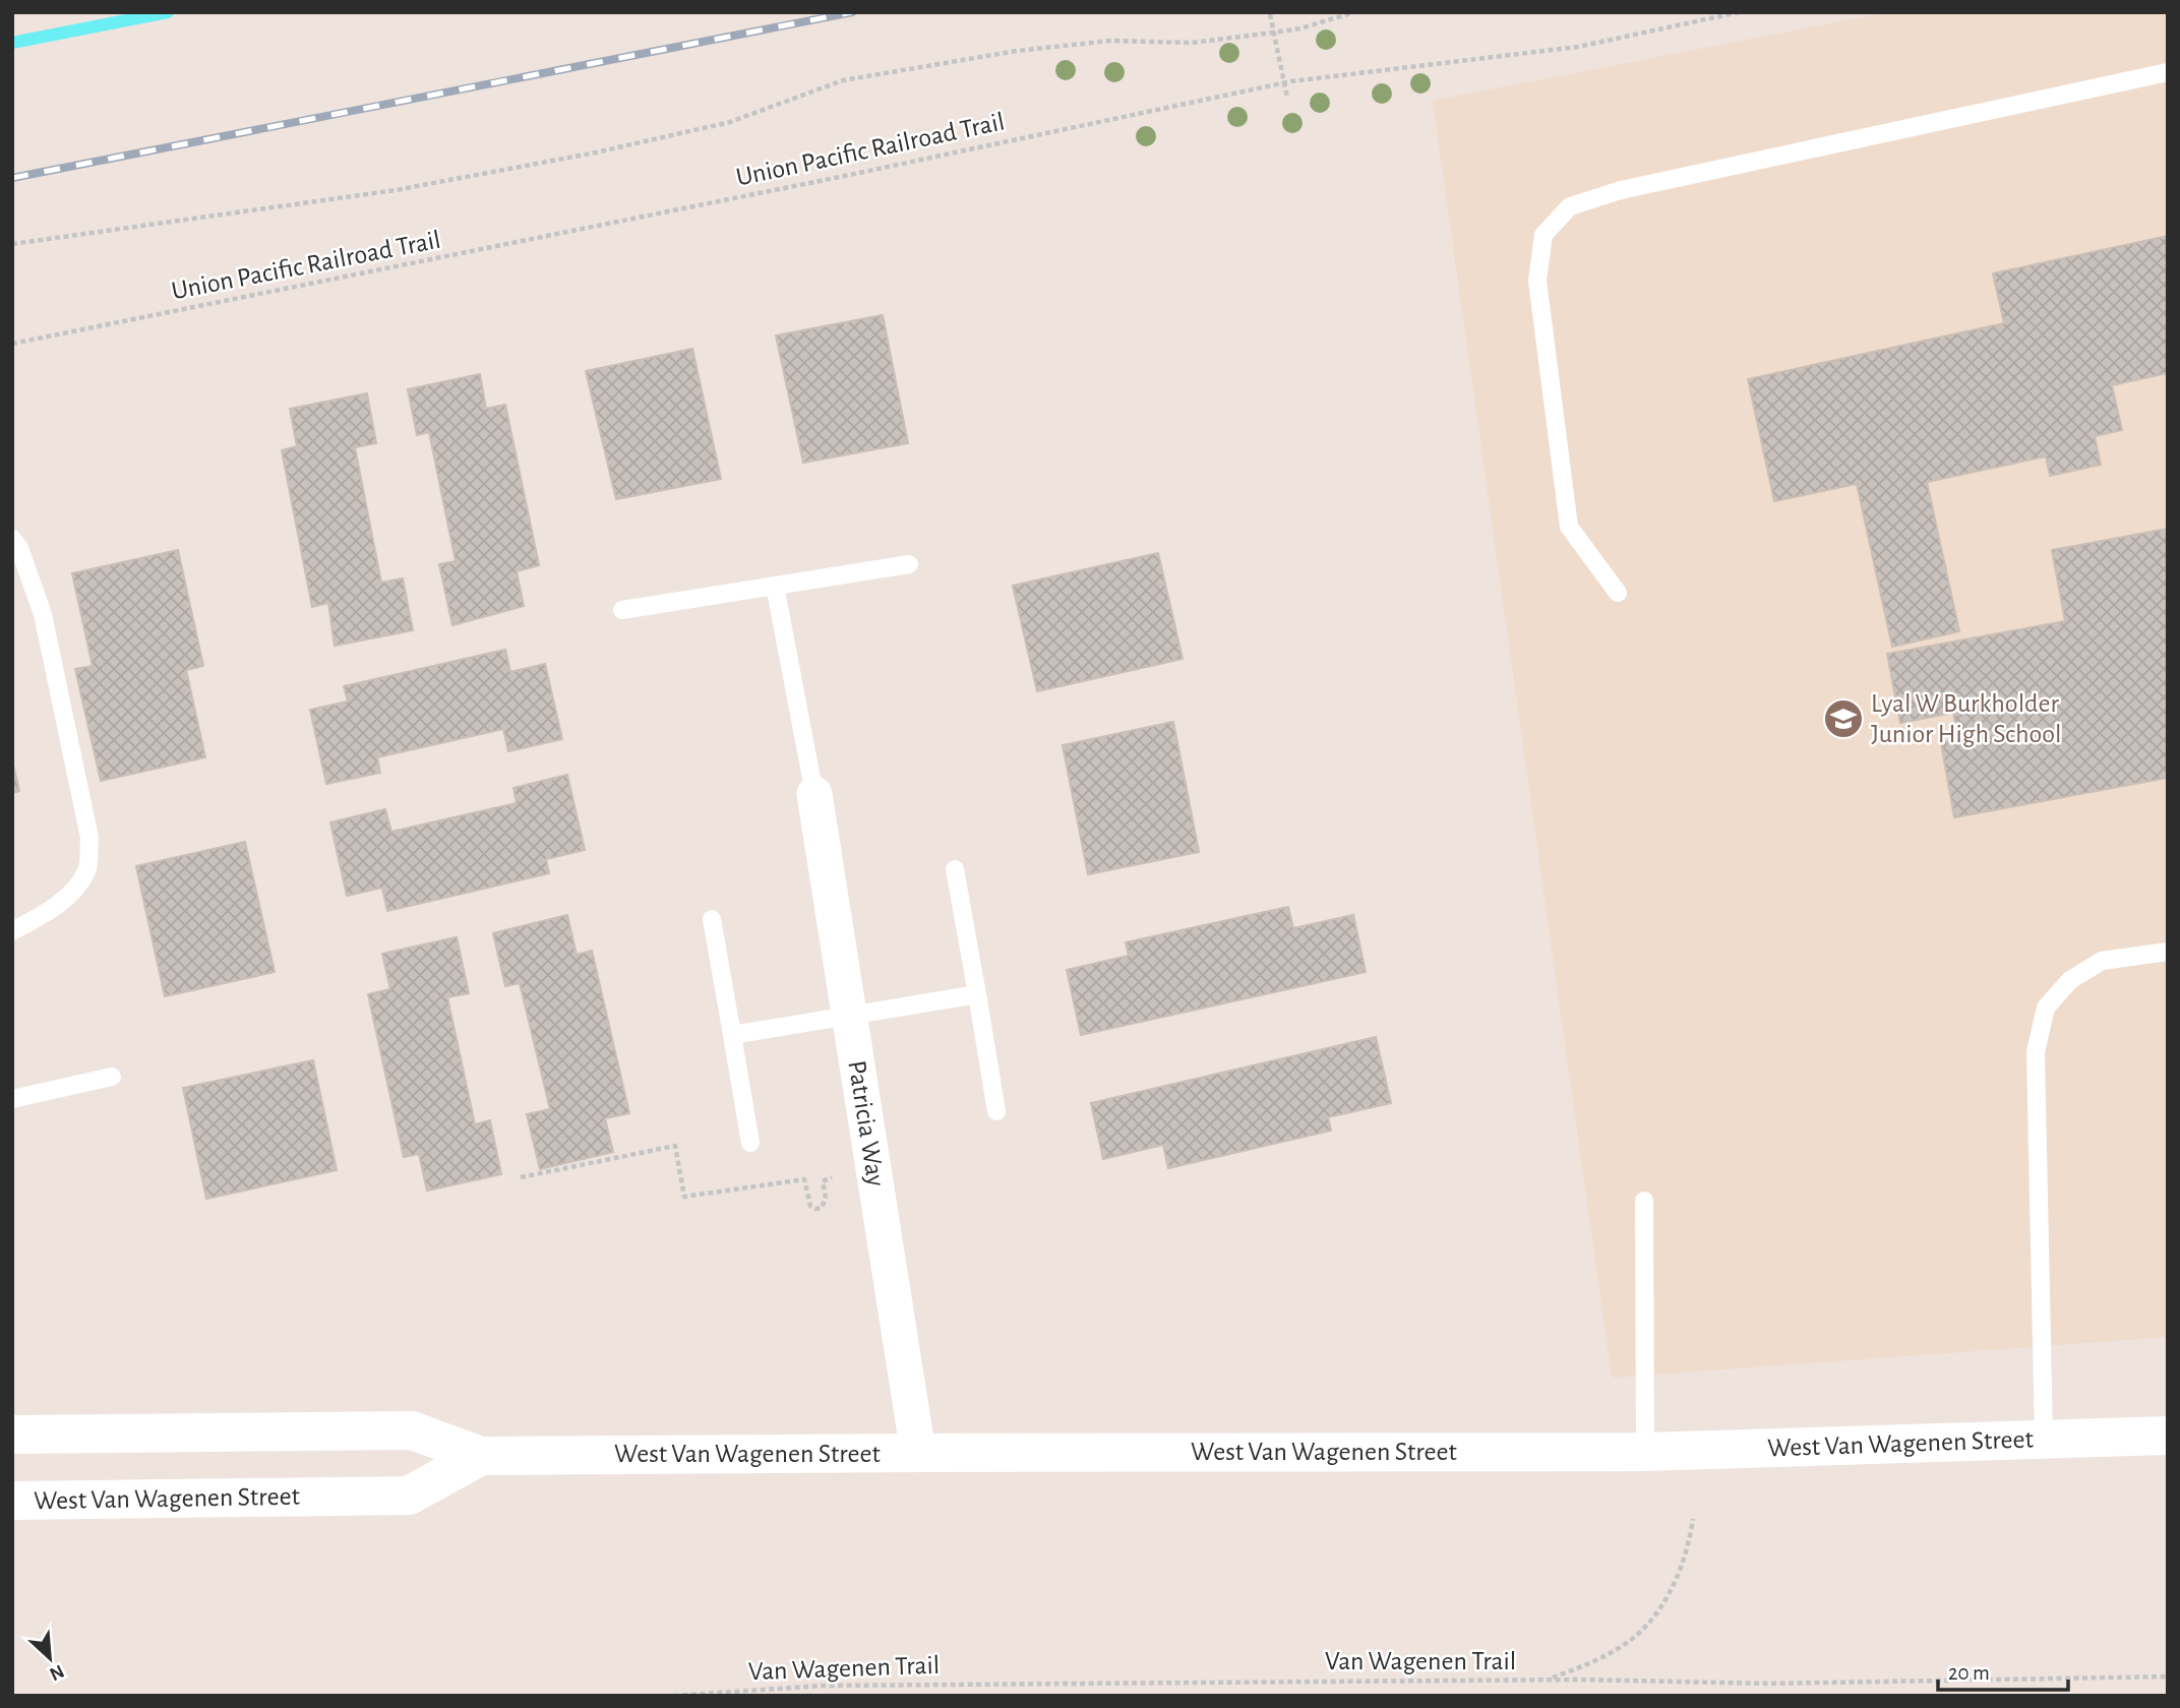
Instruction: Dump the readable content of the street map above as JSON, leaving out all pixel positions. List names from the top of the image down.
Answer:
{
  "streets": {
    "main road": ["West Van Wagenen Street"],
    "street": ["Patricia Way"],
    "path": ["Union Pacific Railroad Trail", "Van Wagenen Trail"]
  },
  "crossings": [
    ["Patricia Way", "West Van Wagenen Street"]
  ],
  "places": {
    "school or university": ["Lyal W Burkholder Junior High School"]
  },
  "scale_bar": "20 m",
  "north": "bottom right"
}
